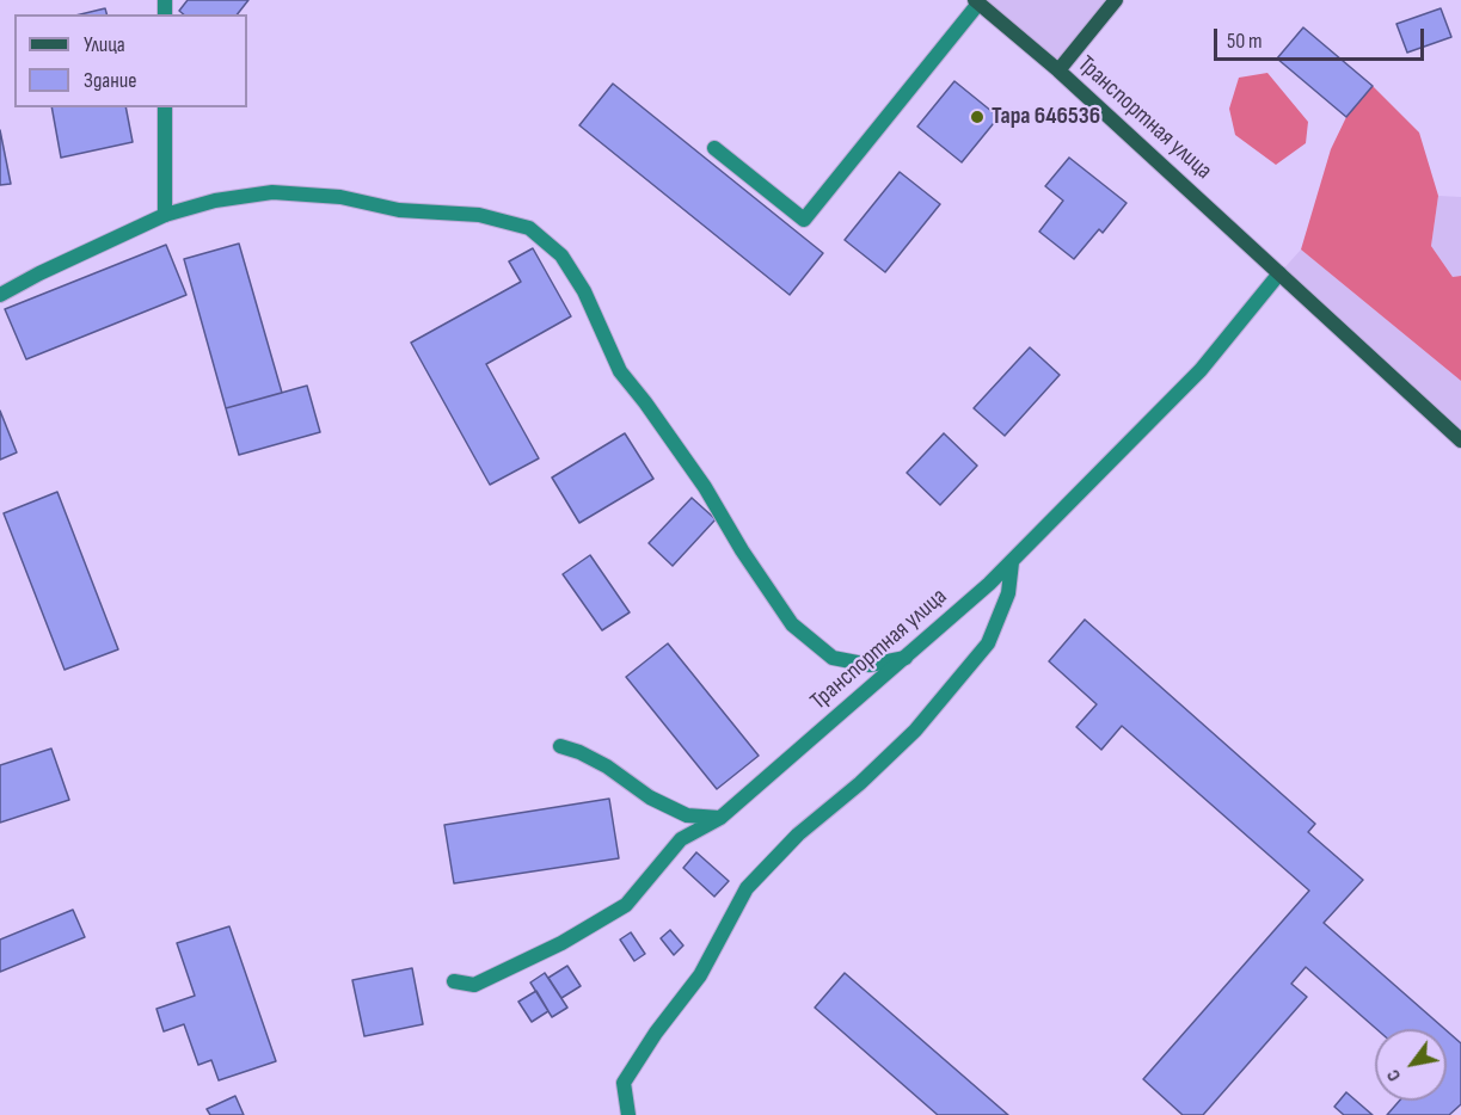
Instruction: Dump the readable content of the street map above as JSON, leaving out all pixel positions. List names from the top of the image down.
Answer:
{
  "streets": {
    "main road": ["Транспортная улица"]
  },
  "places": ["Тара 646536"],
  "legend": ["Улица", "Здание"],
  "scale_bar": "50 m",
  "north": "bottom left"
}
